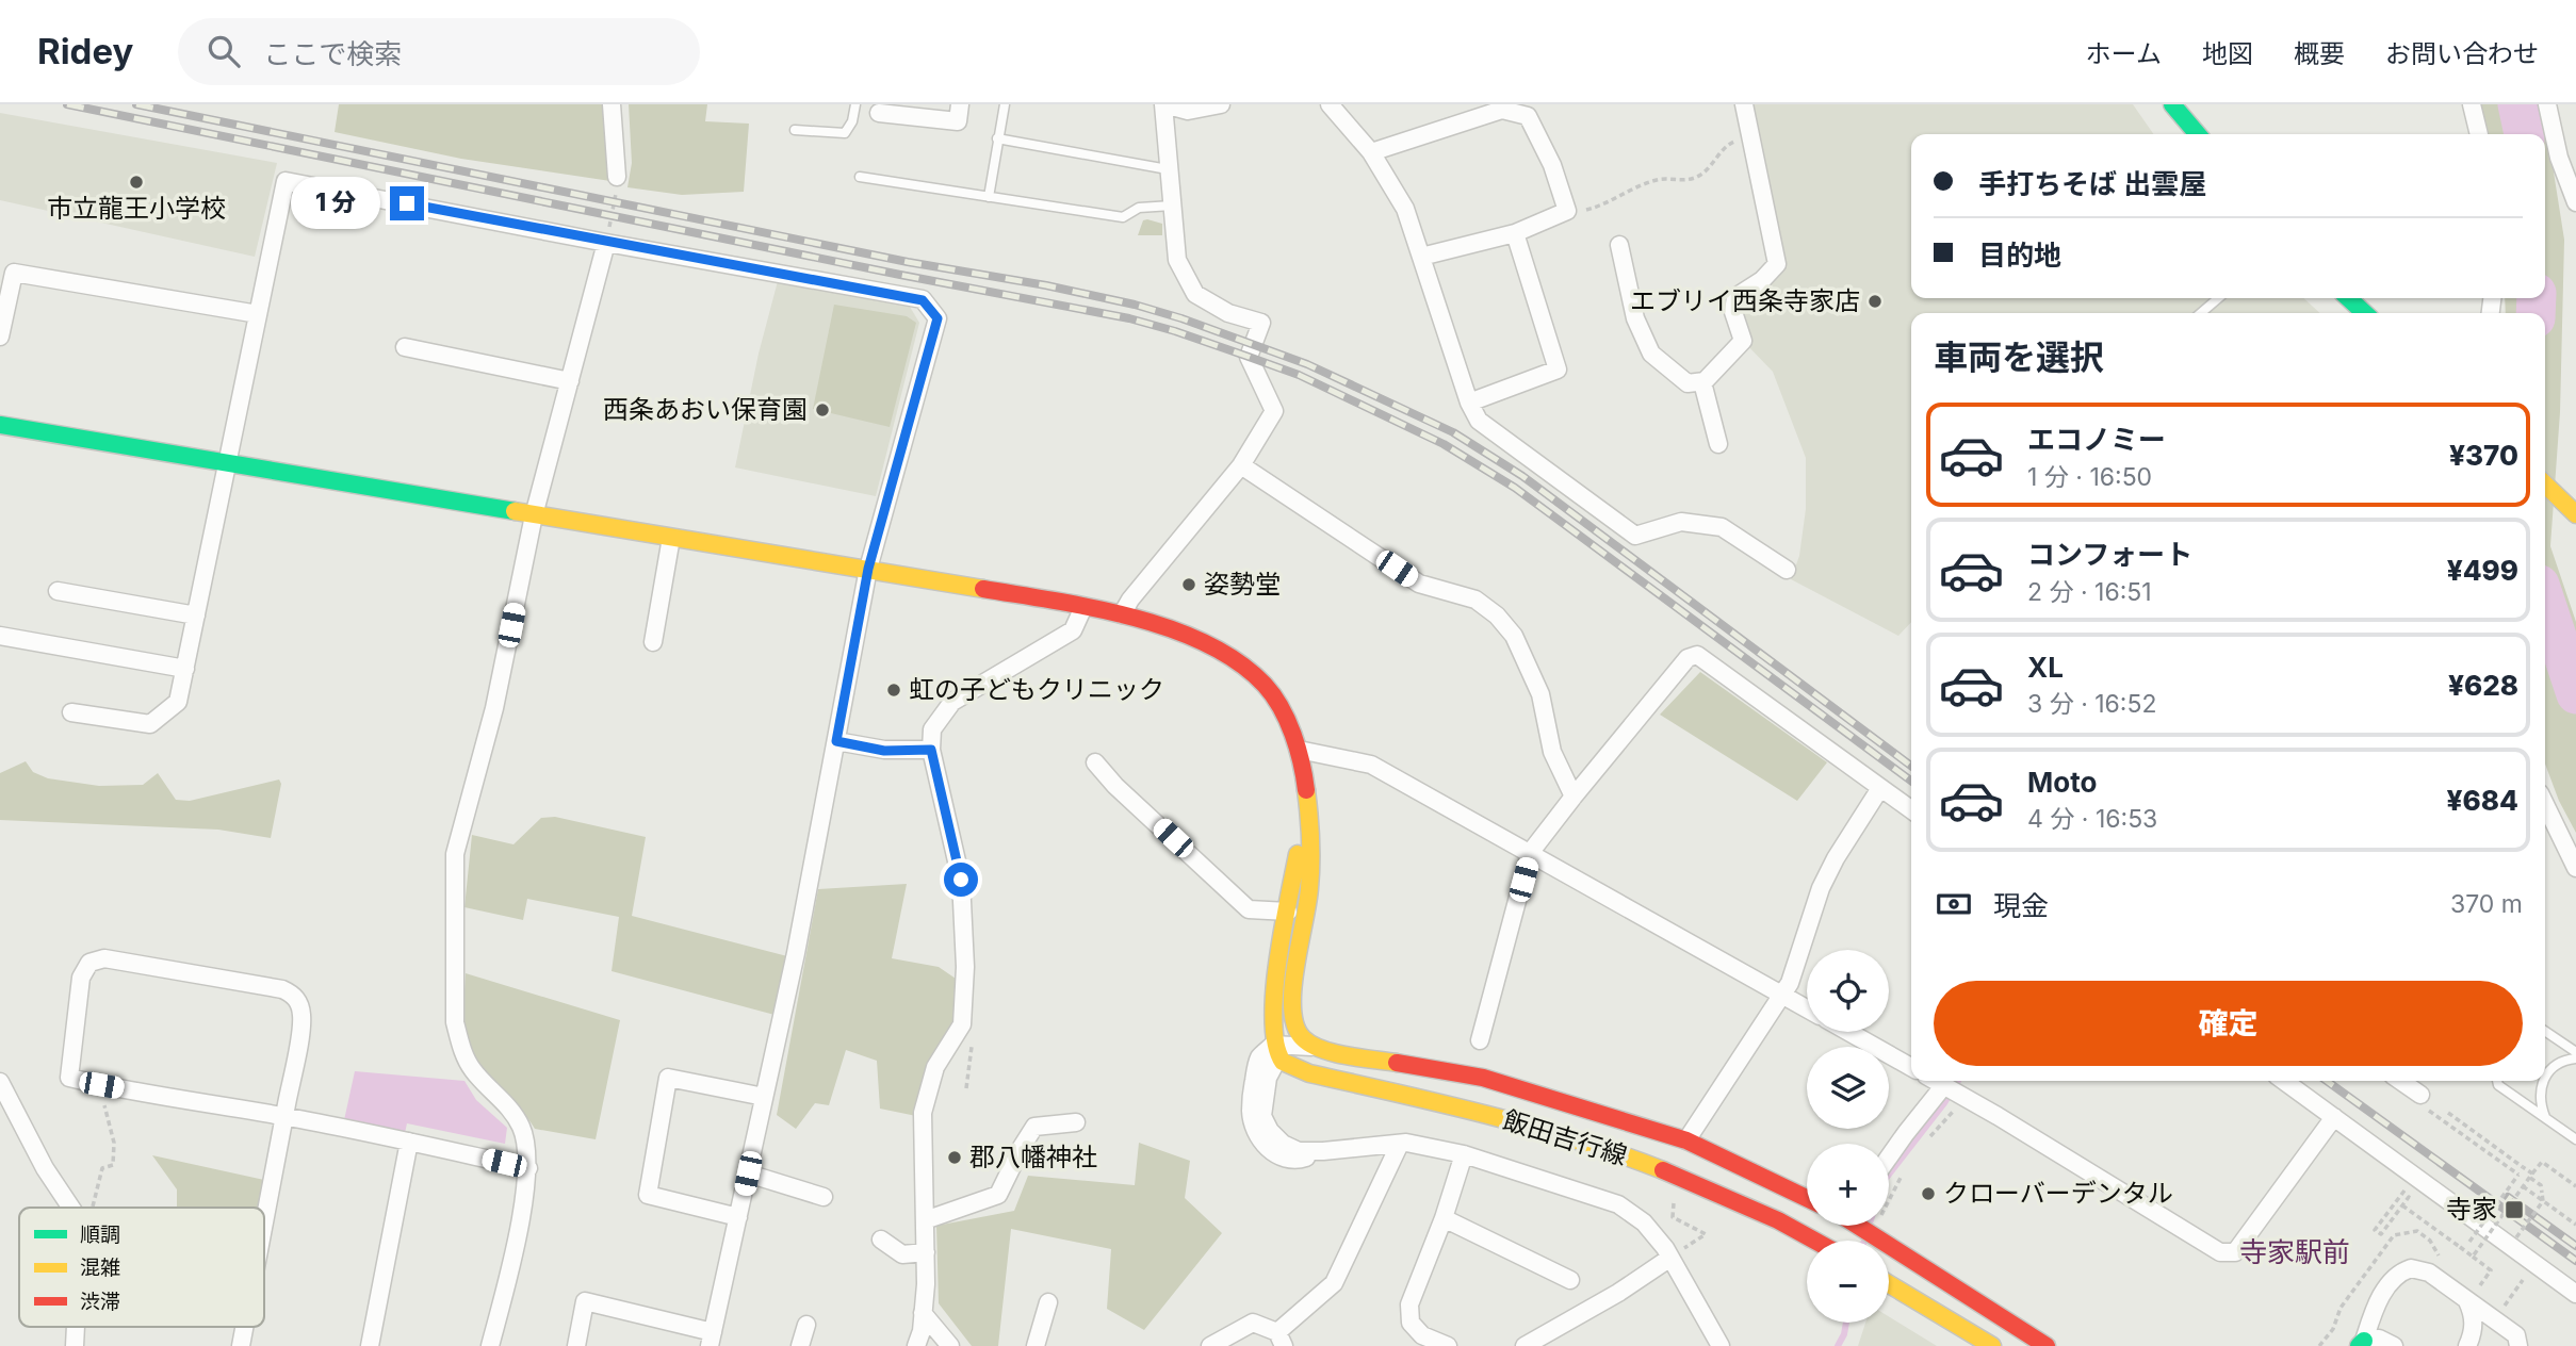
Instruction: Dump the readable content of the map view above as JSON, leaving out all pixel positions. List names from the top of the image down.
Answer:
{
  "streets": {
    "main road": ["飯田吉行線"]
  },
  "districts": ["寺家駅前"],
  "places": {
    "other": [
      "市立龍王小学校",
      "エブリイ西条寺家店",
      "西条あおい保育園",
      "姿勢堂",
      "虹の子どもクリニック",
      "郡八幡神社",
      "クローバーデンタル"
    ],
    "transit": ["寺家"]
  },
  "legend": ["順調", "混雑", "渋滞"],
  "page": {
    "header": "Ridey",
    "search": "ここで検索",
    "nav": [
      "ホーム",
      "地図",
      "概要",
      "お問い合わせ"
    ],
    "banner": ["手打ちそば 出雲屋", "目的地"],
    "bubble": "1 分",
    "heading": "車両を選択",
    "list": [
      {
        "name": "エコノミー",
        "note": "1 分 · 16:50",
        "value": "¥370"
      },
      {
        "name": "コンフォート",
        "note": "2 分 · 16:51",
        "value": "¥499"
      },
      {
        "name": "XL",
        "note": "3 分 · 16:52",
        "value": "¥628"
      },
      {
        "name": "Moto",
        "note": "4 分 · 16:53",
        "value": "¥684"
      }
    ],
    "pay": ["現金", "370 m"],
    "map_buttons": ["+", "−"],
    "buttons": "確定"
  }
}
